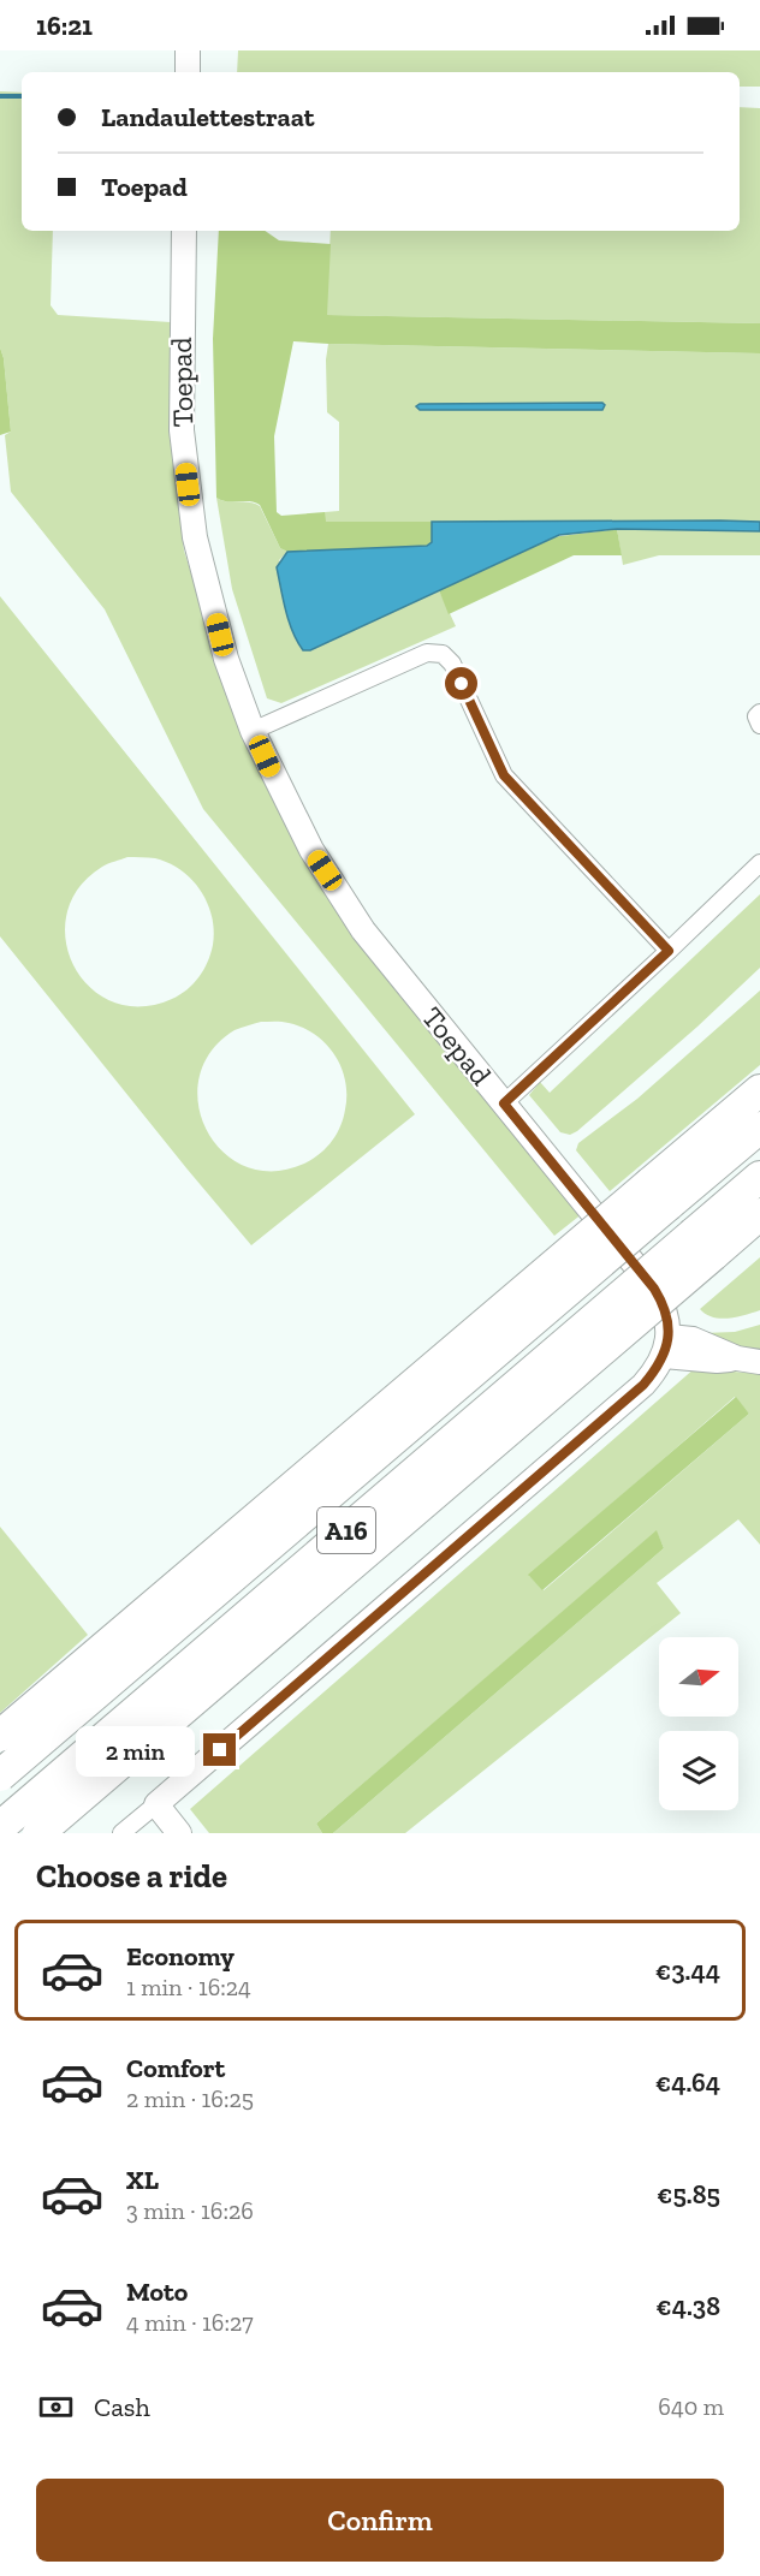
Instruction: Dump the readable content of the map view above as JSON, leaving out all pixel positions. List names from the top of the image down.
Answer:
{
  "streets": {
    "highway": ["A16"],
    "street": ["Toepad"]
  },
  "north": "right",
  "page": {
    "status": "16:21",
    "banner": ["Landaulettestraat", "Toepad"],
    "bubble": "2 min",
    "heading": "Choose a ride",
    "list": [
      {
        "name": "Economy",
        "note": "1 min · 16:24",
        "value": "€3.44"
      },
      {
        "name": "Comfort",
        "note": "2 min · 16:25",
        "value": "€4.64"
      },
      {
        "name": "XL",
        "note": "3 min · 16:26",
        "value": "€5.85"
      },
      {
        "name": "Moto",
        "note": "4 min · 16:27",
        "value": "€4.38"
      }
    ],
    "pay": ["Cash", "640 m"],
    "buttons": "Confirm"
  }
}
